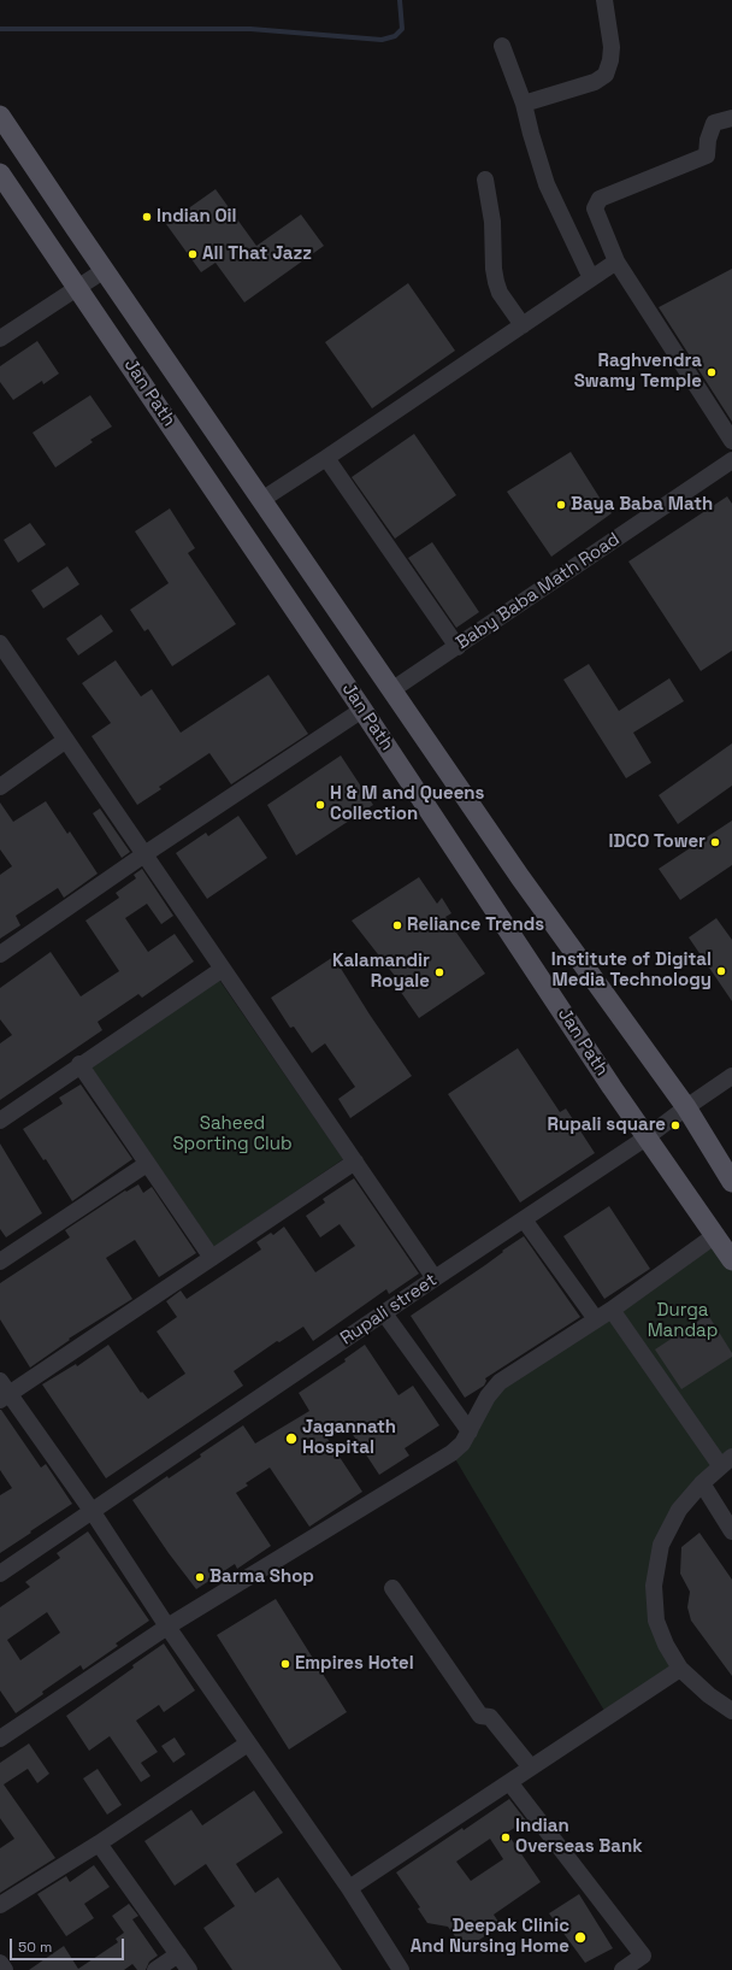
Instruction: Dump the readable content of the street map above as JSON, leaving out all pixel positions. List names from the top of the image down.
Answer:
{
  "streets": {
    "main road": ["Jan Path"],
    "street": ["Baby Baba Math Road", "Rupali street"]
  },
  "crossings": [
    ["Jan Path", "Baby Baba Math Road"],
    ["Jan Path", "Rupali street"]
  ],
  "parks": ["Saheed Sporting Club", "Durga Mandap"],
  "places": [
    "Indian Oil",
    "All That Jazz",
    "Raghvendra Swamy Temple",
    "Baya Baba Math",
    "H & M and Queens Collection",
    "IDCO Tower",
    "Reliance Trends",
    "Institute of Digital Media Technology",
    "Kalamandir Royale",
    "Rupali square",
    "Jagannath Hospital",
    "Barma Shop",
    "Empires Hotel",
    "Indian Overseas Bank",
    "Deepak Clinic And Nursing Home"
  ],
  "scale_bar": "50 m"
}
